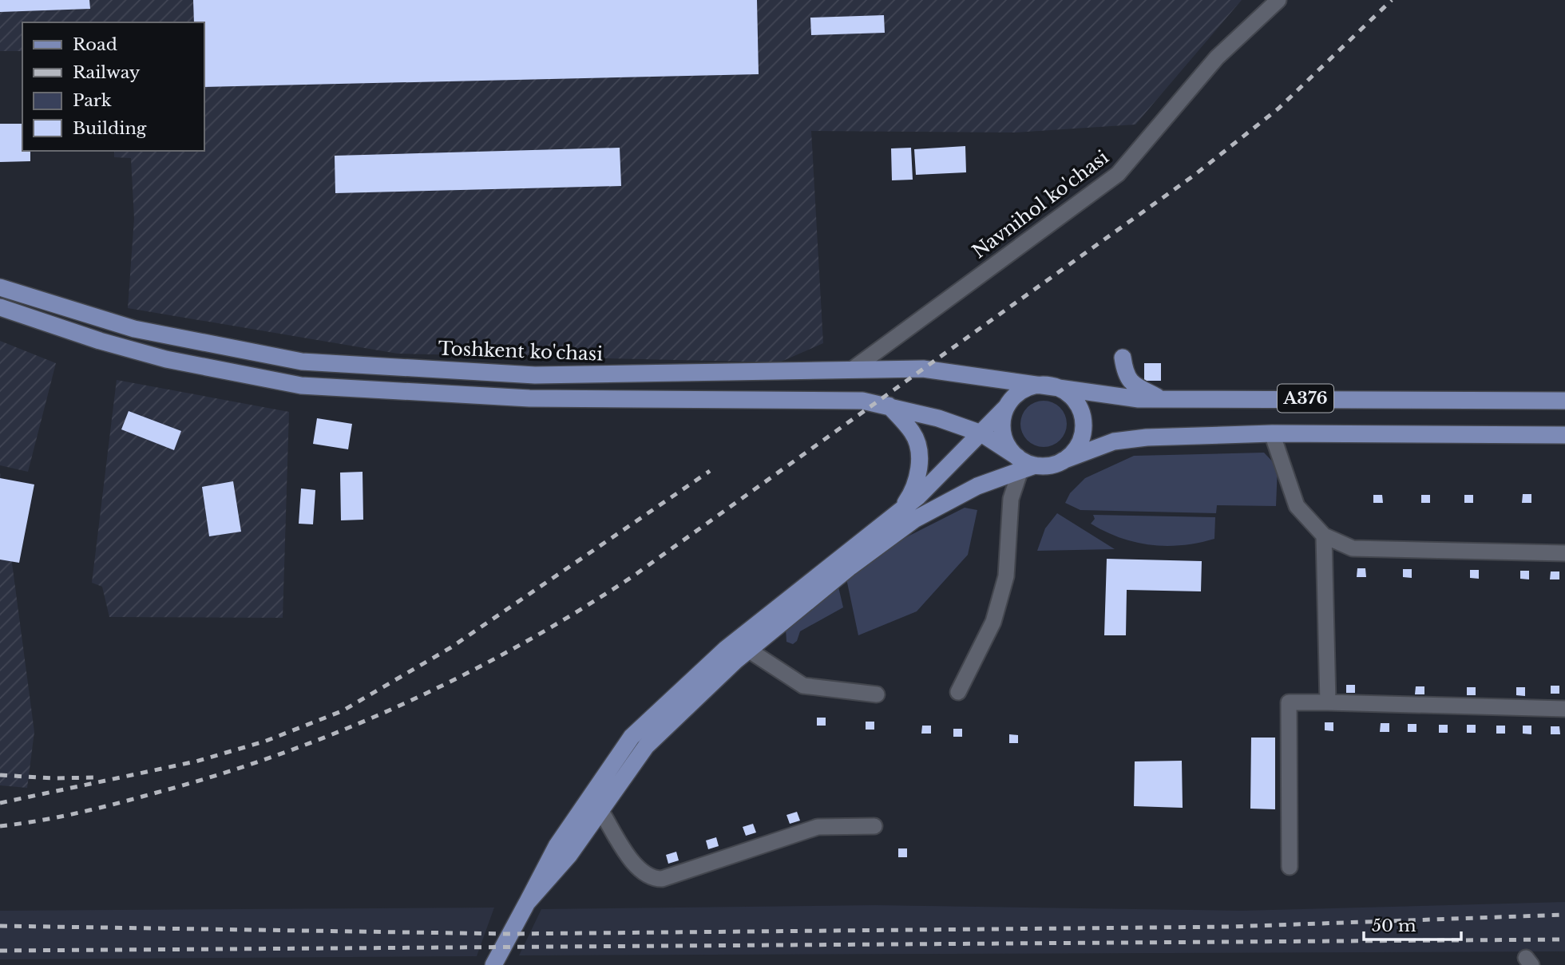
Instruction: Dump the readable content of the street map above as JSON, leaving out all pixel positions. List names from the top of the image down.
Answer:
{
  "streets": {
    "main road": ["Toshkent ko'chasi", "A376"],
    "street": ["Navnihol ko'chasi"]
  },
  "crossings": [
    ["Navnihol ko'chasi", "Toshkent ko'chasi"],
    ["Toshkent ko'chasi", "A376"]
  ],
  "legend": [
    "Road",
    "Railway",
    "Park",
    "Building"
  ],
  "scale_bar": "50 m"
}
